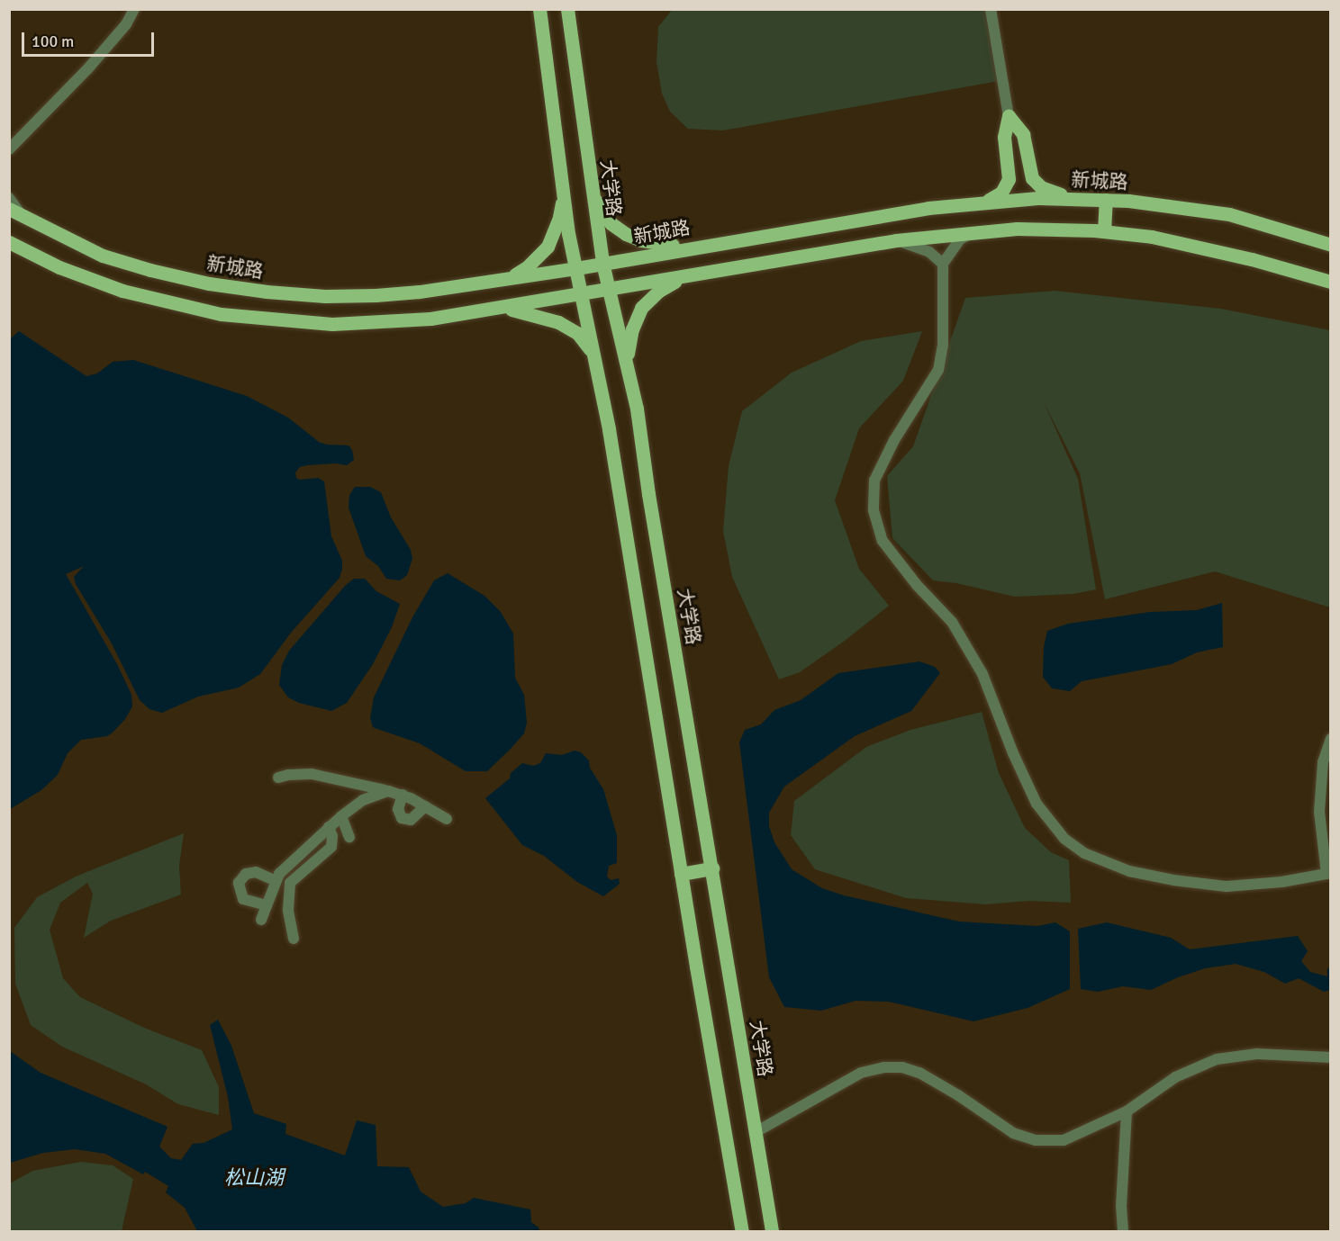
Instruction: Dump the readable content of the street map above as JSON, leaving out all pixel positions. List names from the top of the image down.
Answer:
{
  "streets": {
    "main road": ["新城路", "大学路"]
  },
  "crossings": [
    ["新城路", "大学路"]
  ],
  "water": ["松山湖"],
  "scale_bar": "100 m"
}
